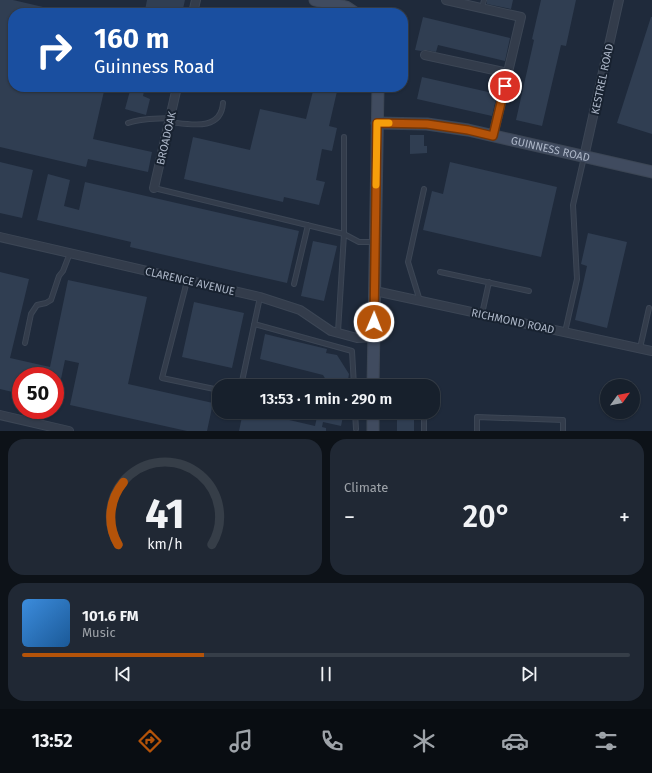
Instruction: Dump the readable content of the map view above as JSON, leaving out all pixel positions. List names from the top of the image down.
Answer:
{
  "streets": {
    "main road": ["GUINNESS ROAD"],
    "street": [
      "KESTREL ROAD",
      "BROADOAK",
      "CLARENCE AVENUE",
      "RICHMOND ROAD"
    ]
  },
  "crossings": [
    ["KESTREL ROAD", "GUINNESS ROAD"]
  ],
  "north": "top right",
  "page": {
    "turn": ["160 m", "Guinness Road"],
    "limit": "50",
    "trip": "13:53 · 1 min · 290 m",
    "tile": "Climate",
    "heat": ["−", "20°", "+"],
    "song": ["101.6 FM", "Music"],
    "tabs": "13:52",
    "gauge": ["41", "km/h"]
  }
}
